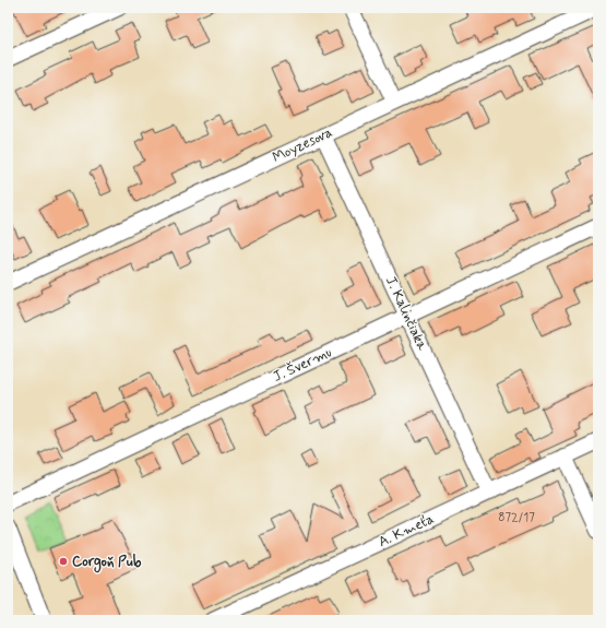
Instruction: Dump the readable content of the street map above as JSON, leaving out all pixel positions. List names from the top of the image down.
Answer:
{
  "streets": {
    "street": [
      "Moyzesova",
      "J. Kalinčiaka",
      "J. Švermu",
      "A. Kmeťa"
    ]
  },
  "crossings": [
    ["Moyzesova", "J. Kalinčiaka"],
    ["J. Kalinčiaka", "J. Švermu"],
    ["J. Kalinčiaka", "A. Kmeťa"]
  ],
  "places": ["Corgoň Pub"],
  "house_numbers": ["872/17"]
}
